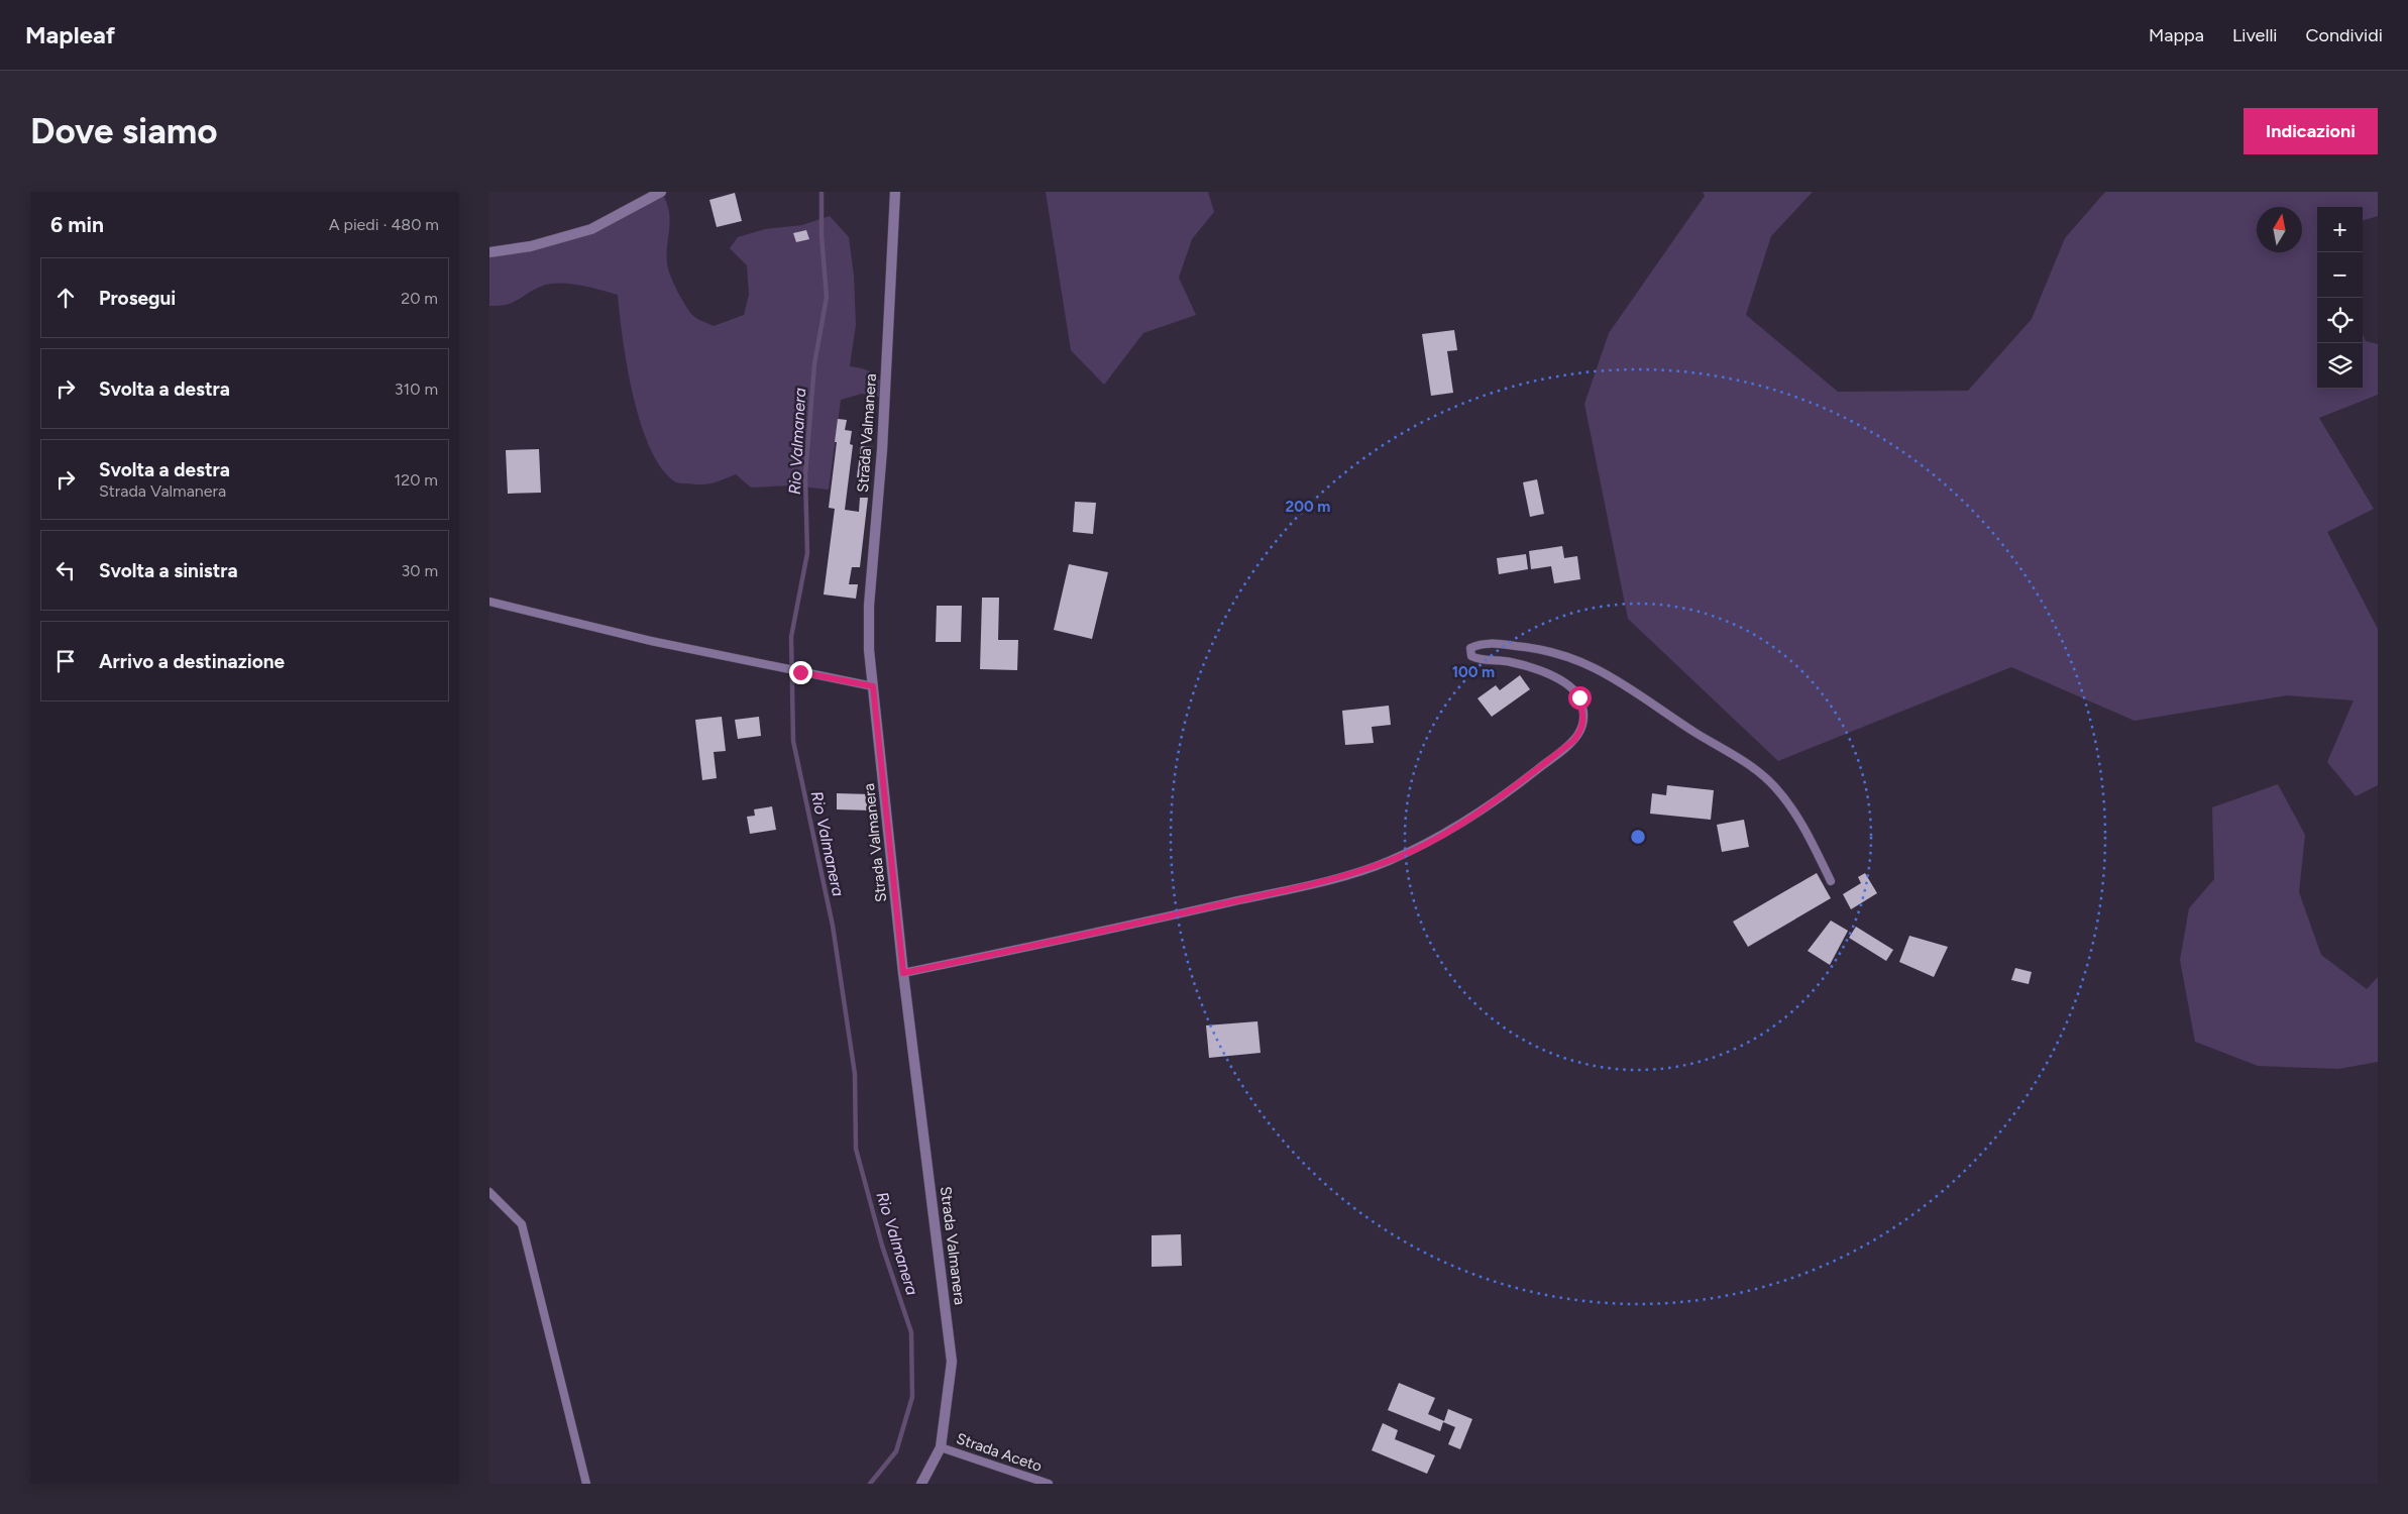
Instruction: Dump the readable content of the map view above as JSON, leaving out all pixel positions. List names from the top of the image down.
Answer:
{
  "streets": {
    "street": ["Strada Valmanera"],
    "lane": ["Strada Aceto"]
  },
  "crossings": [
    ["Strada Valmanera", "Strada Aceto"]
  ],
  "water": ["Rio Valmanera"],
  "north": "top",
  "page": {
    "header": "Mapleaf",
    "nav": ["Mappa", "Livelli", "Condividi"],
    "buttons": "Indicazioni",
    "title": "Dove siamo",
    "heading": ["6 min", "A piedi · 480 m"],
    "map_buttons": ["+", "−"],
    "list": [
      ["Prosegui", "20 m"],
      ["Svolta a destra", "310 m"],
      ["Svolta a destra", "Strada Valmanera", "120 m"],
      ["Svolta a sinistra", "30 m"],
      "Arrivo a destinazione"
    ]
  },
  "rings": ["200 m", "100 m"]
}
